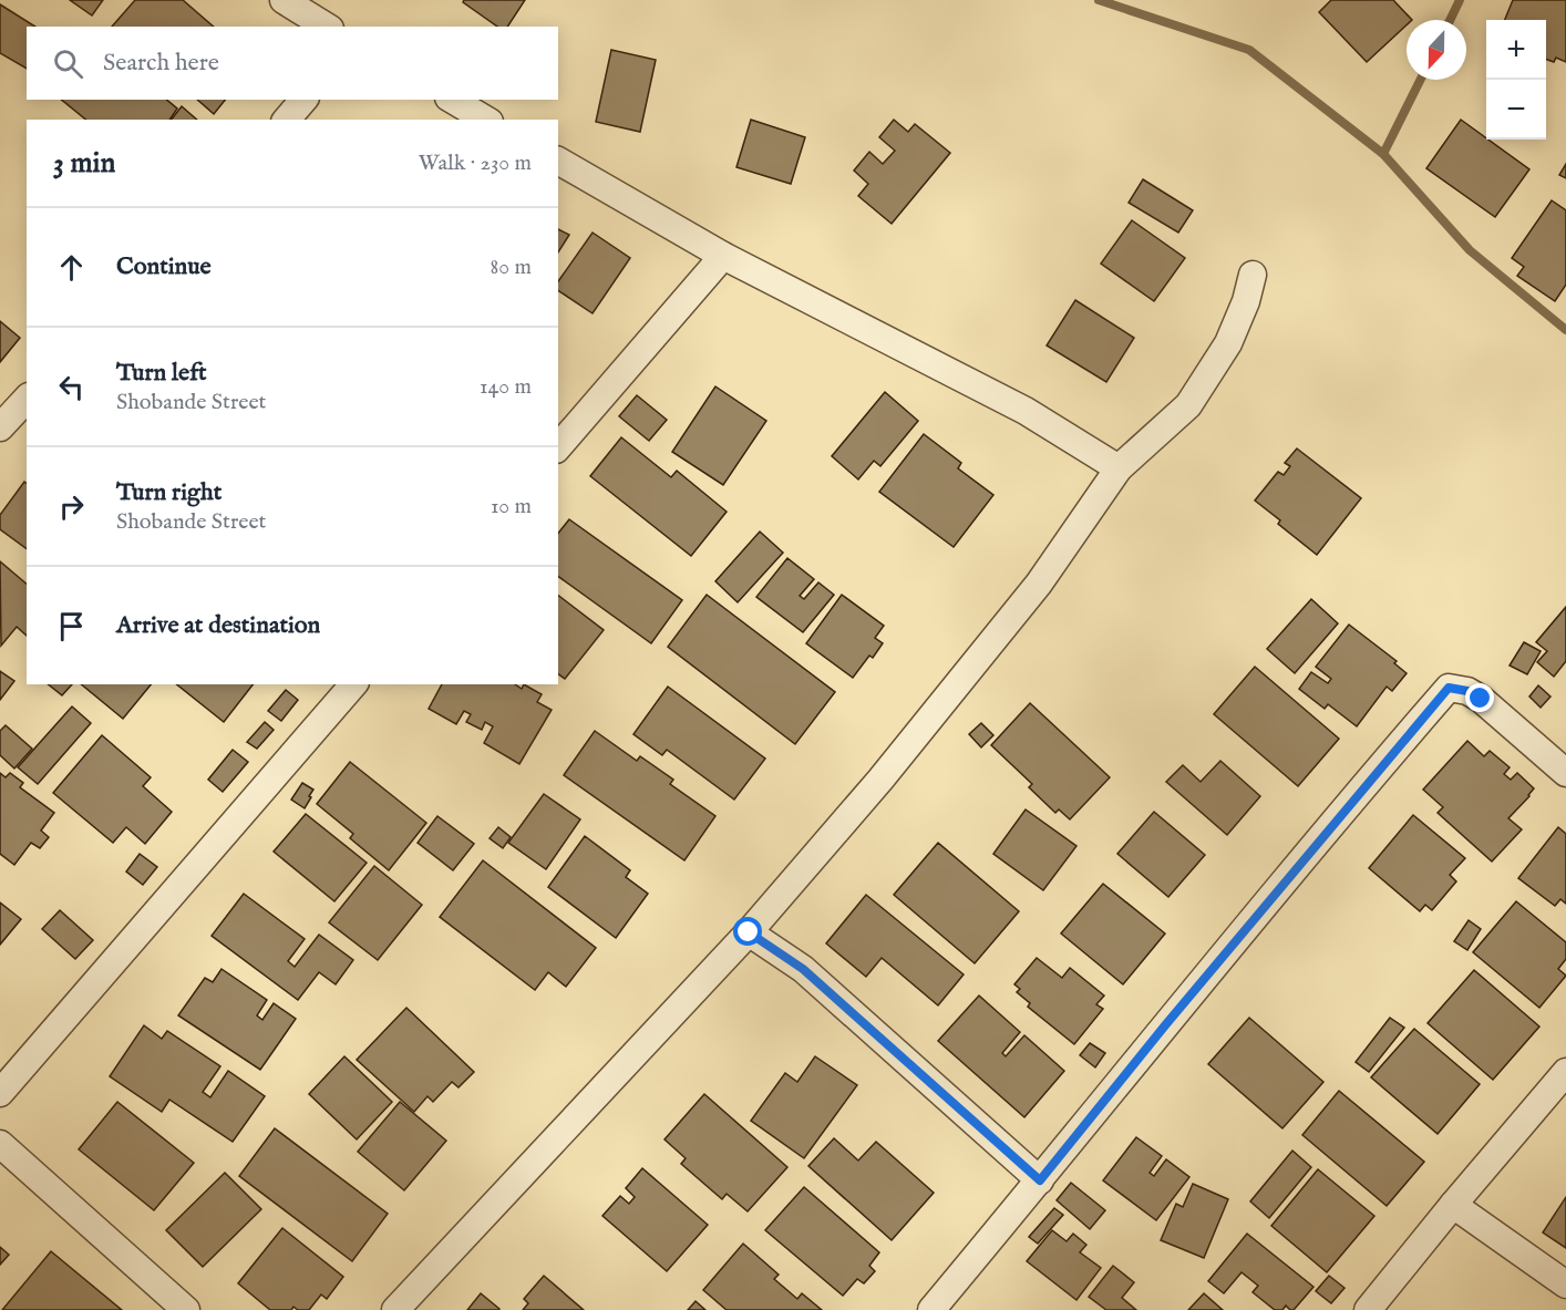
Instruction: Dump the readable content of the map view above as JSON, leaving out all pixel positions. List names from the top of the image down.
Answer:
{
  "north": "bottom",
  "page": {
    "map_buttons": ["+", "−"],
    "search": "Search here",
    "heading": ["3 min", "Walk · 230 m"],
    "list": [
      ["Continue", "80 m"],
      ["Turn left", "Shobande Street", "140 m"],
      ["Turn right", "Shobande Street", "10 m"],
      "Arrive at destination"
    ]
  }
}
